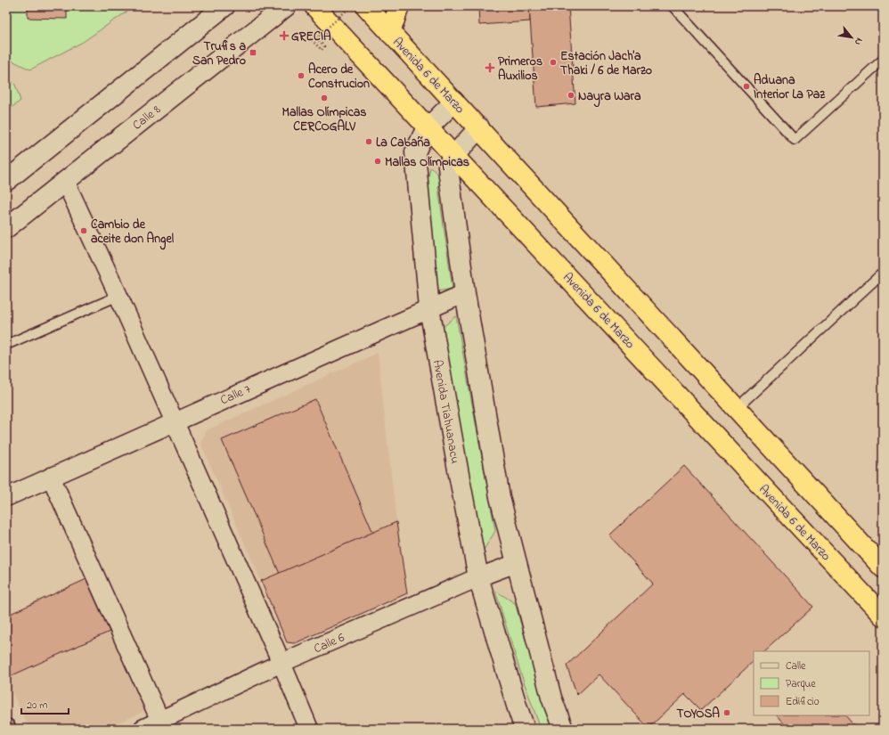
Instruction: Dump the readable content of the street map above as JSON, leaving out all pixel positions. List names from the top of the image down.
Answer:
{
  "streets": {
    "highway": ["Avenida 6 de Marzo"],
    "main road": ["Calle 8", "Avenida Tiahuanacu"],
    "street": ["Calle 7", "Calle 6"]
  },
  "crossings": [
    ["Avenida 6 de Marzo", "Avenida Tiahuanacu"],
    ["Calle 7", "Avenida Tiahuanacu"],
    ["Avenida Tiahuanacu", "Calle 6"]
  ],
  "places": {
    "health": ["GRECIA", "Primeros Auxilios"],
    "transit": ["Trufis a San Pedro"],
    "other": [
      "Estación Jach’a Thaki / 6 de Marzo",
      "Acero de Construcion",
      "Aduana Interior La Paz",
      "Nayra Wara",
      "Mallas Olímpicas CERCOGALV",
      "La Cabaña",
      "Mallas Olímpicas",
      "Cambio de aceite don Angel",
      "TOYOSA"
    ]
  },
  "legend": ["Calle", "Parque", "Edificio"],
  "scale_bar": "20 m",
  "north": "bottom right"
}
